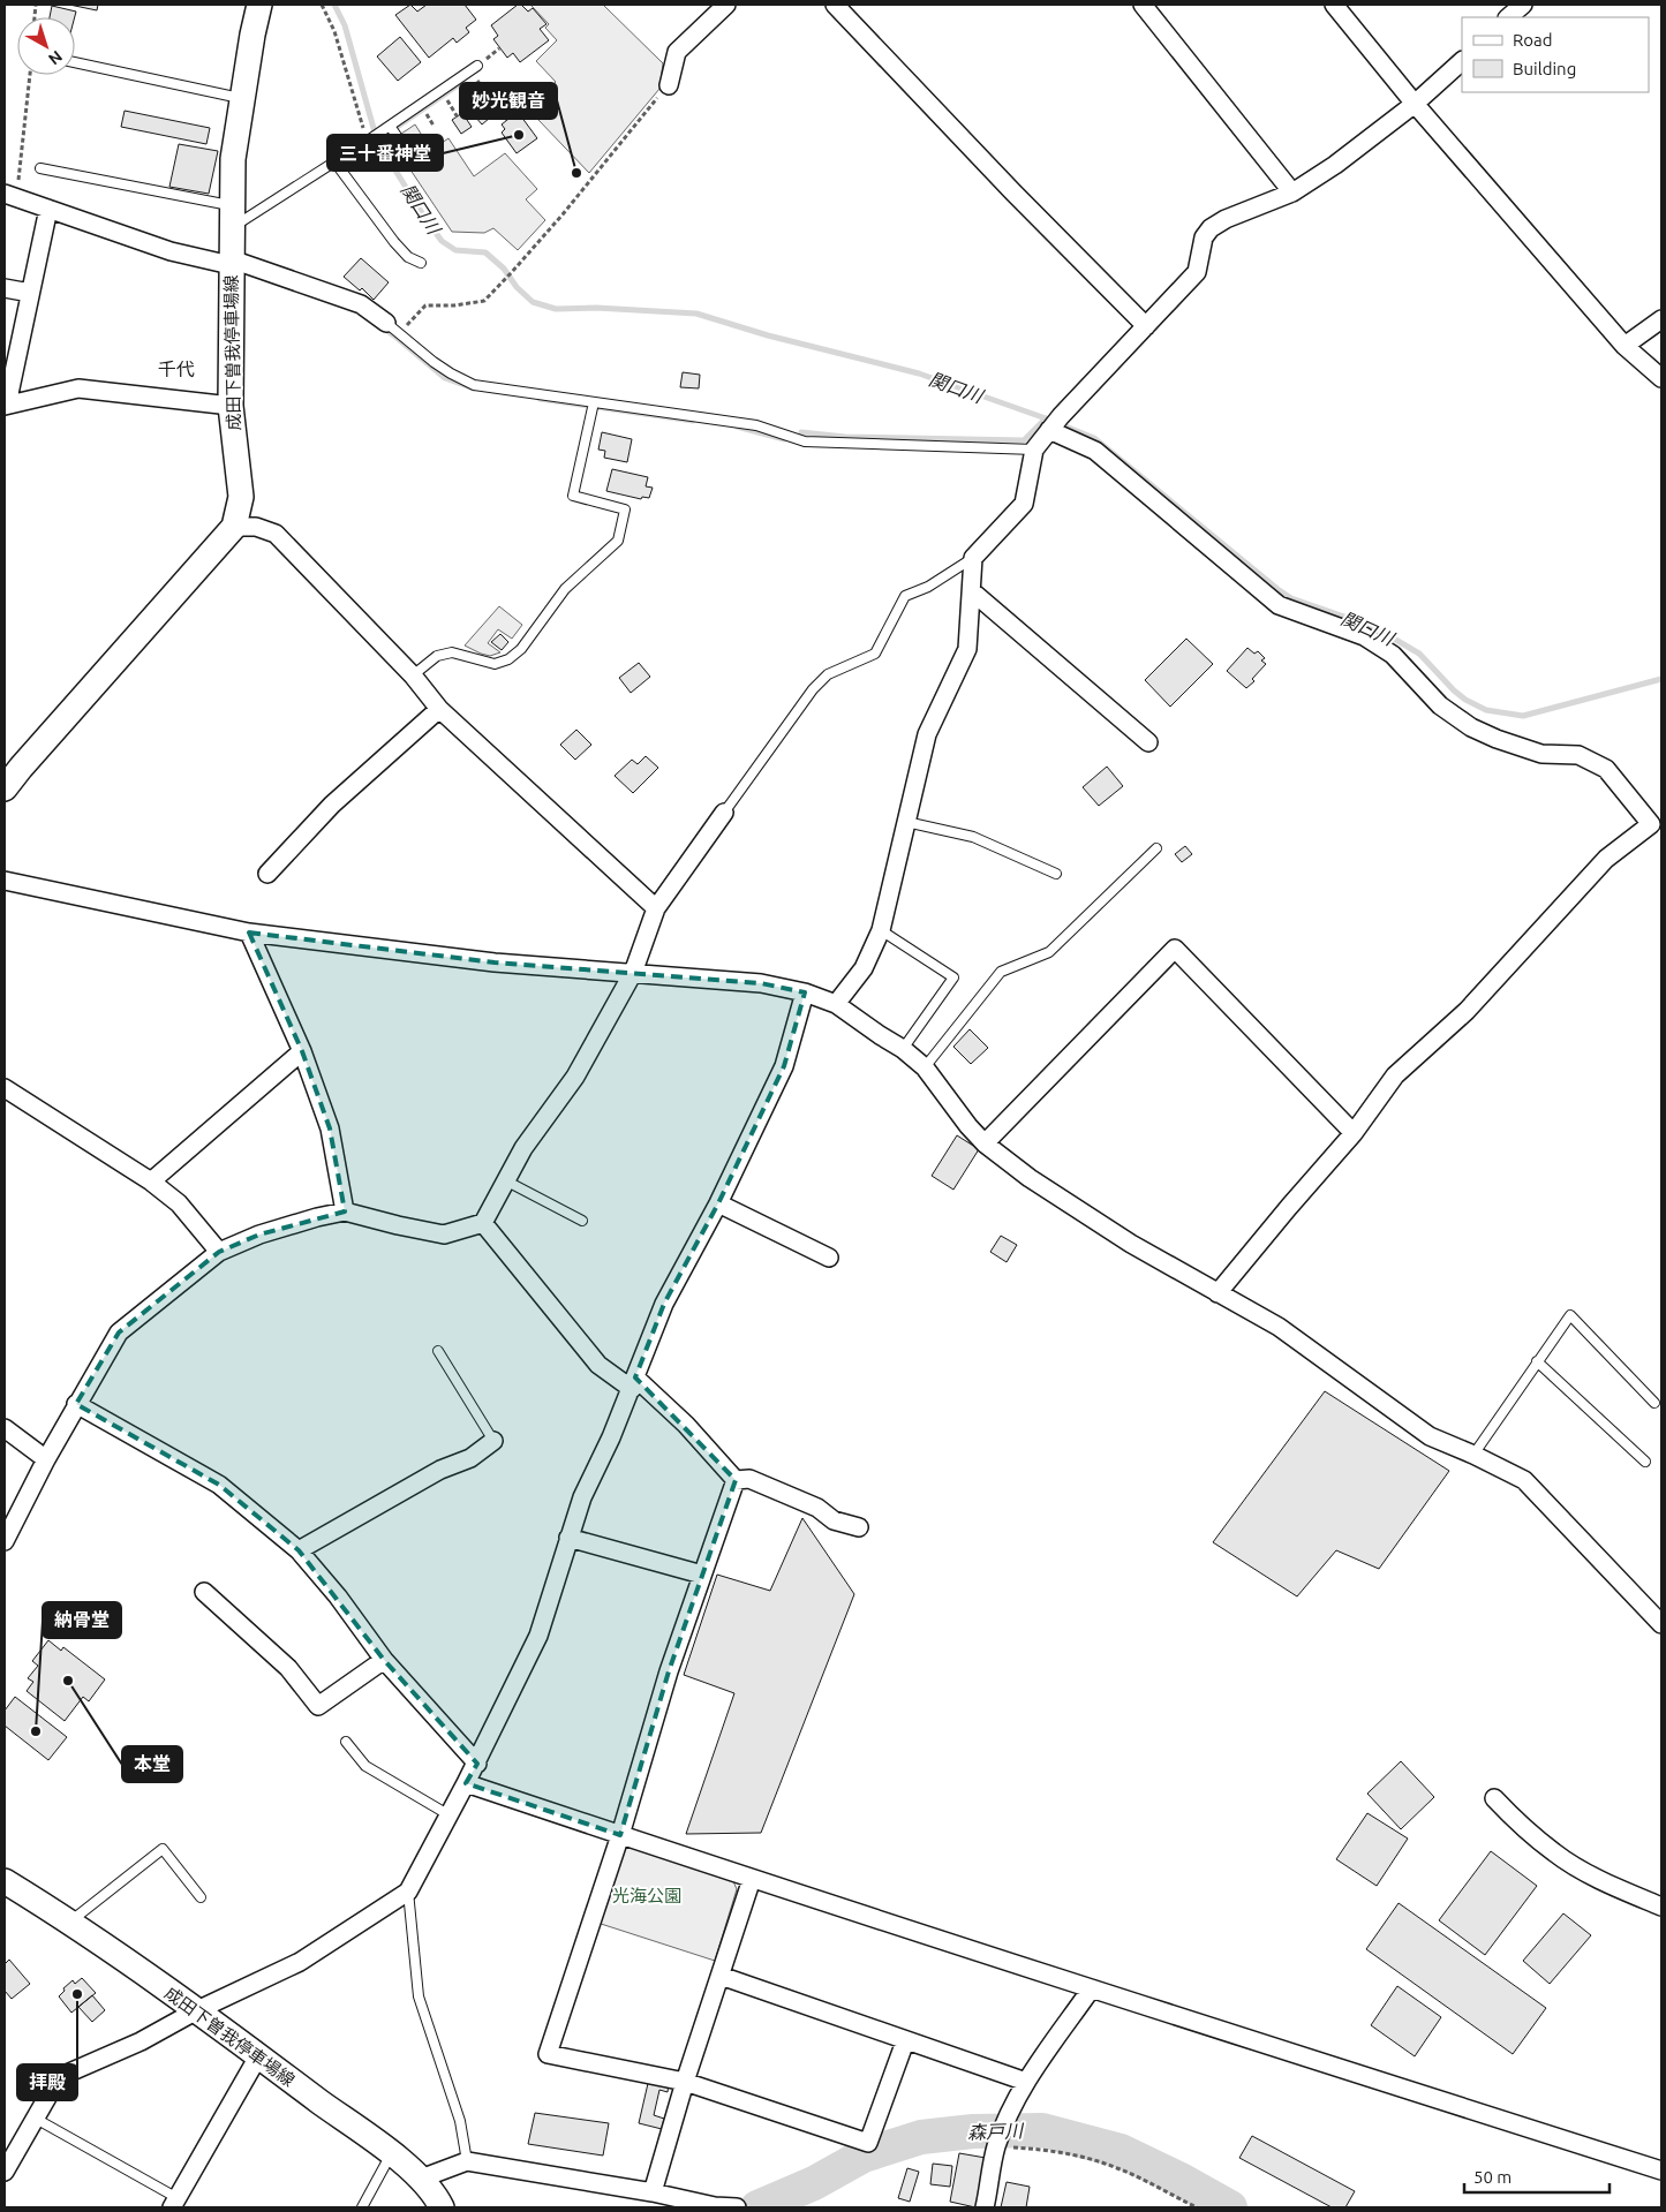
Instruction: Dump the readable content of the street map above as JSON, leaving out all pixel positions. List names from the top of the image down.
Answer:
{
  "streets": {
    "main road": ["成田下曽我停車場線"]
  },
  "districts": ["千代"],
  "water": ["関口川", "森戸川"],
  "parks": ["光海公園"],
  "places": [
    "三十番神堂",
    "妙光観音",
    "本堂",
    "納骨堂",
    "拝殿"
  ],
  "legend": ["Road", "Building"],
  "scale_bar": "50 m",
  "north": "bottom right"
}
